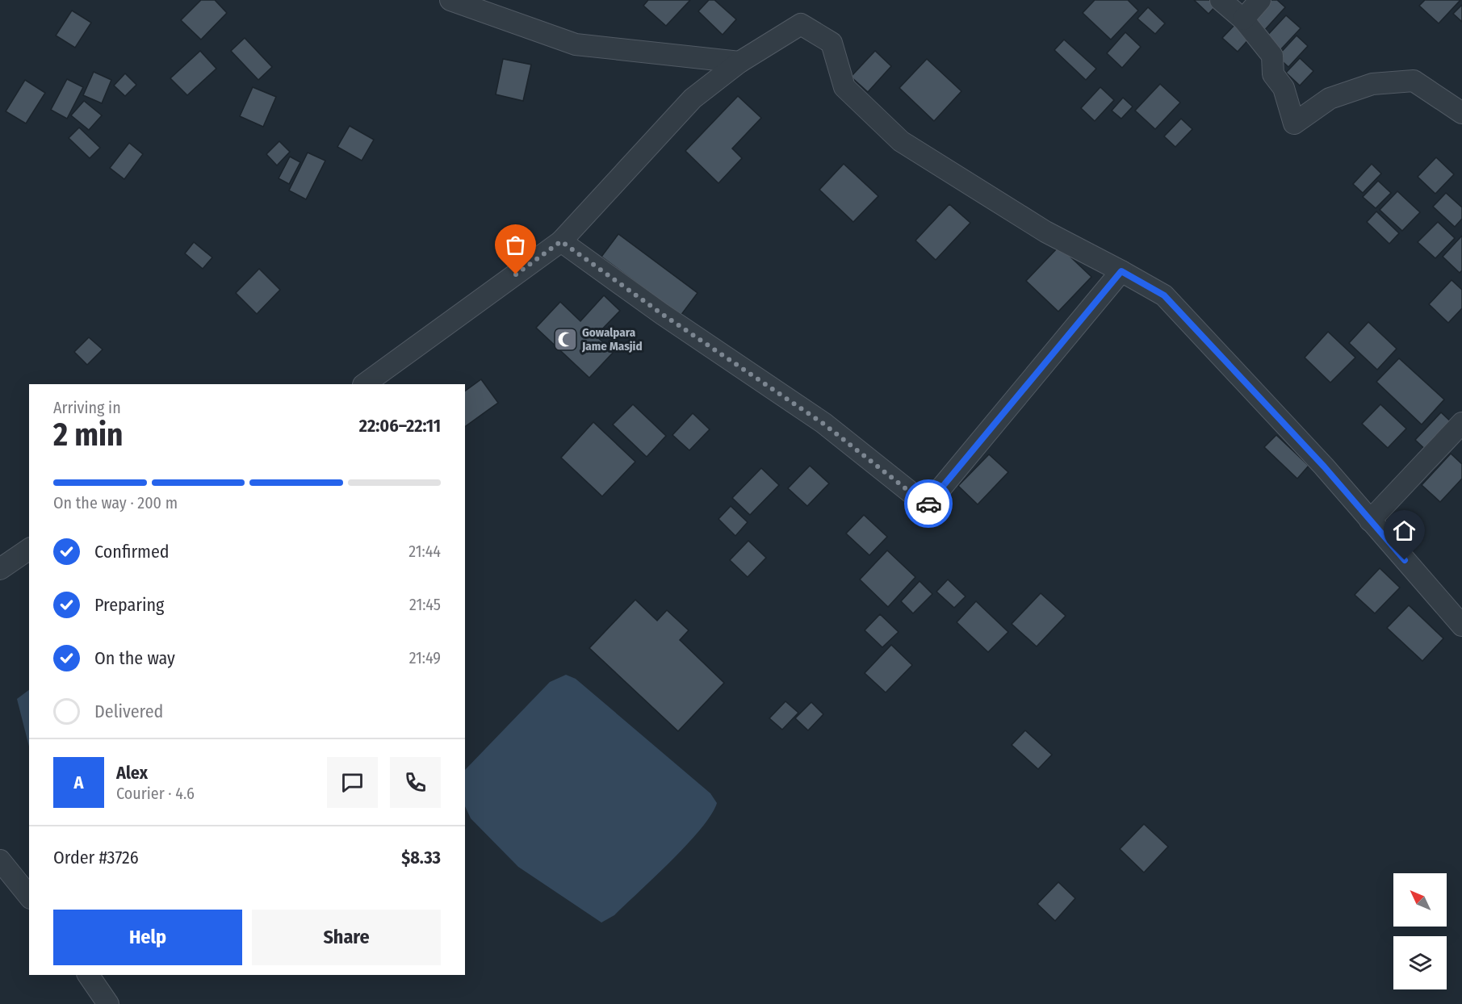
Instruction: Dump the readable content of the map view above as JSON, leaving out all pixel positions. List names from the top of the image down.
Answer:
{
  "places": {
    "mosque": ["Gowalpara Jame Masjid"]
  },
  "north": "top left",
  "page": {
    "heading": ["2 min", "Arriving in", "22:06–22:11"],
    "panel": [
      "Alex",
      "Courier · 4.6",
      "Order #3726",
      "$8.33"
    ],
    "bar": "On the way · 200 m",
    "list": [
      ["Confirmed", "21:44"],
      ["Preparing", "21:45"],
      ["On the way", "21:49"],
      "Delivered"
    ],
    "round": "A",
    "buttons": ["Help", "Share"]
  }
}
